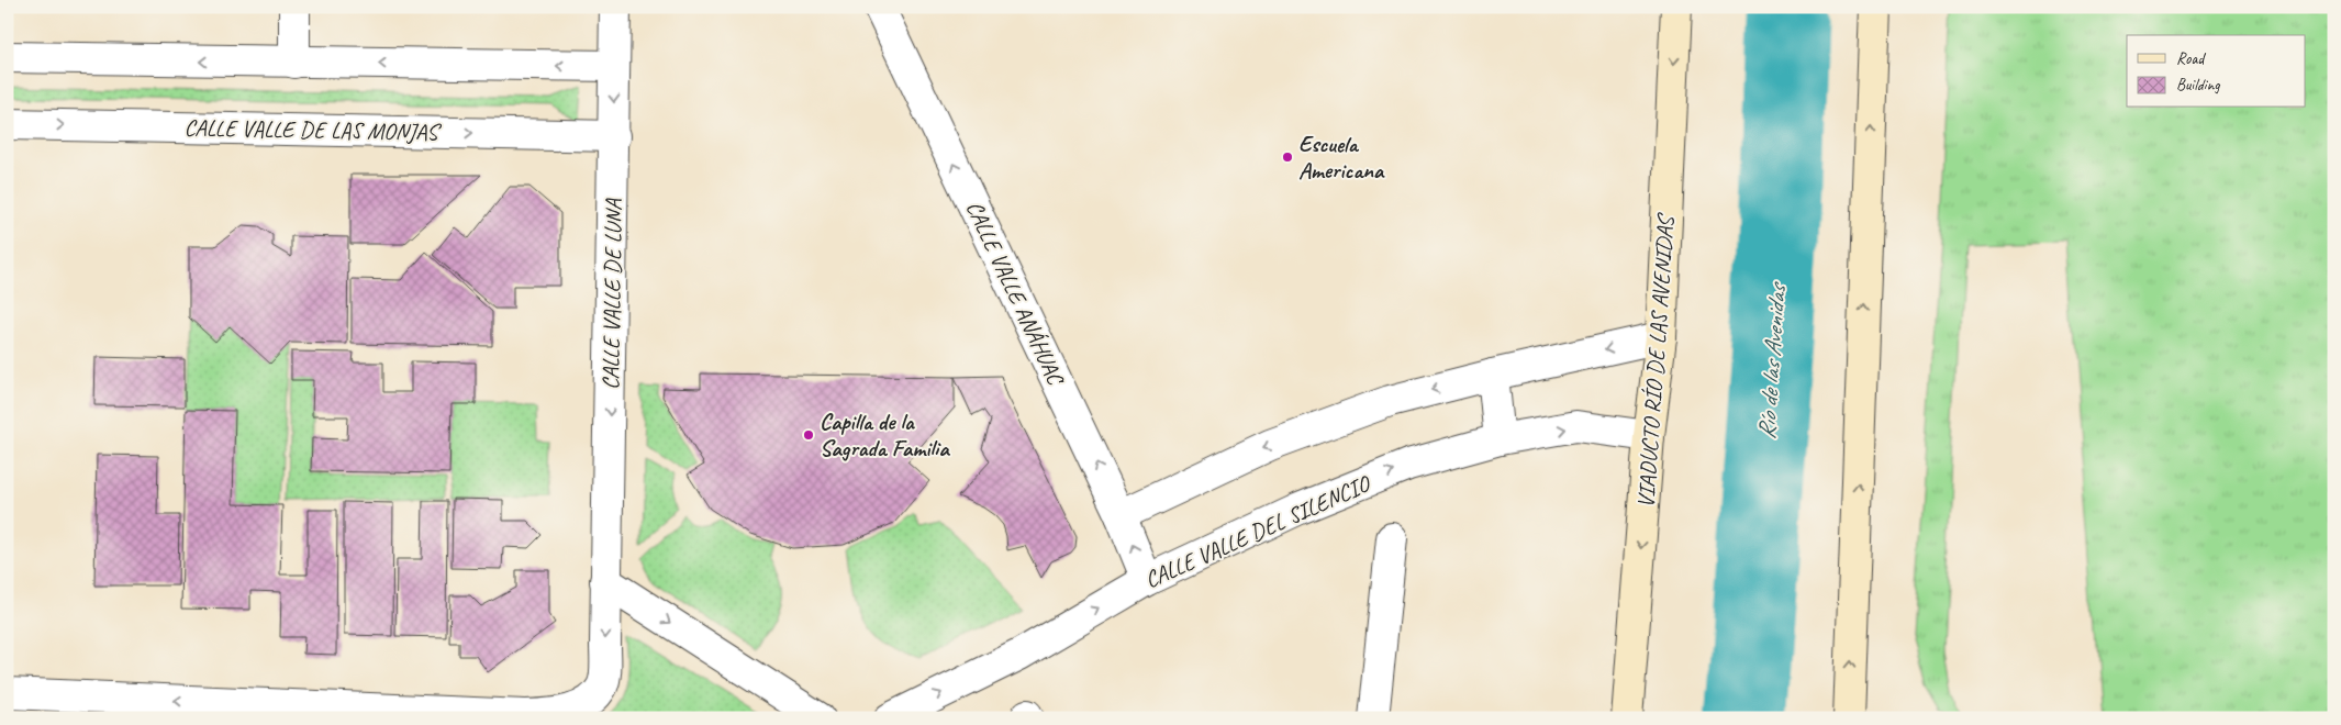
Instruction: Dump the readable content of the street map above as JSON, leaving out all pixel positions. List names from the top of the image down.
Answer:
{
  "streets": {
    "main road": ["VIADUCTO RÍO DE LAS AVENIDAS"],
    "street": [
      "CALLE VALLE DE LAS MONJAS",
      "CALLE VALLE ANÁHUAC",
      "CALLE VALLE DE LUNA",
      "CALLE VALLE DEL SILENCIO"
    ]
  },
  "crossings": [
    ["CALLE VALLE DE LAS MONJAS", "CALLE VALLE DE LUNA"],
    ["CALLE VALLE ANÁHUAC", "CALLE VALLE DEL SILENCIO"],
    ["VIADUCTO RÍO DE LAS AVENIDAS", "CALLE VALLE DEL SILENCIO"]
  ],
  "one_way": ["CALLE VALLE ANÁHUAC", "CALLE VALLE DE LUNA"],
  "water": ["Río de las Avenidas"],
  "places": ["Escuela Americana", "Capilla de la Sagrada Familia"],
  "legend": ["Road", "Building"]
}
